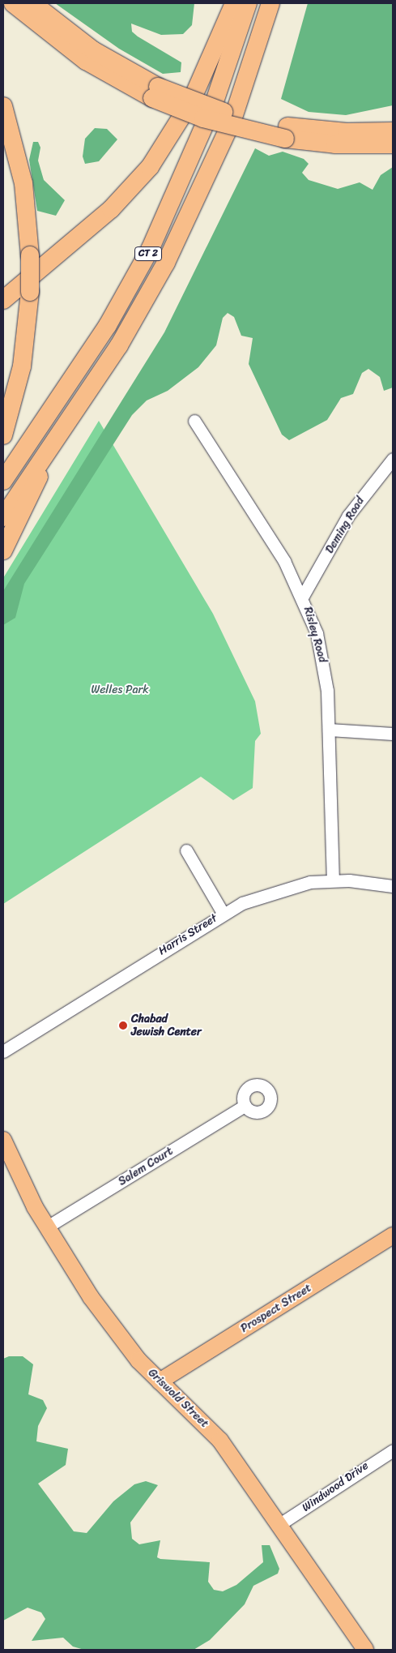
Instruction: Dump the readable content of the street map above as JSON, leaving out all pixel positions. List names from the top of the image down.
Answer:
{
  "streets": {
    "highway": ["CT 2"],
    "main road": ["Prospect Street", "Griswold Street"],
    "street": [
      "Deming Road",
      "Risley Road",
      "Harris Street",
      "Salem Court",
      "Windwood Drive"
    ]
  },
  "crossings": [
    ["Deming Road", "Risley Road"],
    ["Risley Road", "Harris Street"],
    ["Salem Court", "Griswold Street"],
    ["Prospect Street", "Griswold Street"],
    ["Griswold Street", "Windwood Drive"]
  ],
  "parks": ["Welles Park"],
  "places": ["Chabad Jewish Center"]
}
